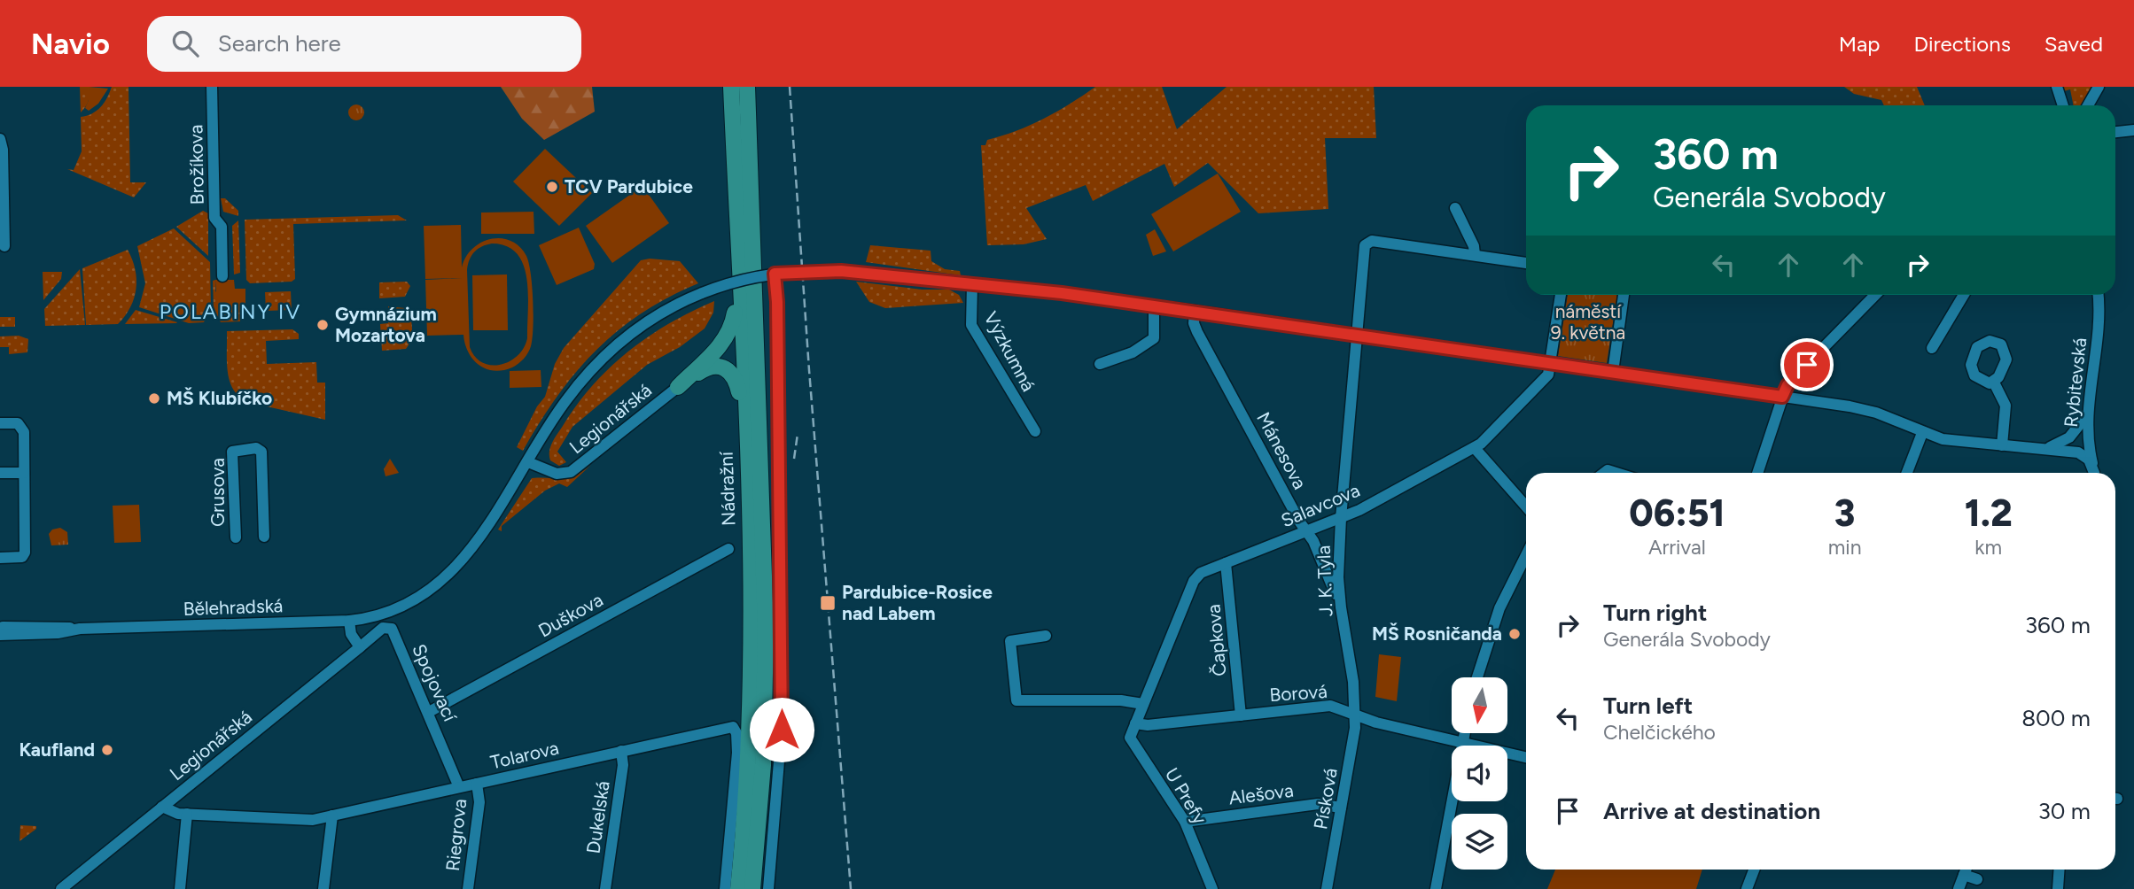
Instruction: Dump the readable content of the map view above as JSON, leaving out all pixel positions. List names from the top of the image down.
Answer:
{
  "streets": {
    "main road": ["Nádražní"],
    "street": [
      "Brožíkova",
      "Výzkumná",
      "Rybitevská",
      "Legionářská",
      "Mánesova",
      "Grusova",
      "Salavcova",
      "J. K. Tyla",
      "Bělehradská",
      "Duškova",
      "Čapkova",
      "Spojovací",
      "Borová",
      "Tolarova",
      "Alešova",
      "U Prefy",
      "Písková",
      "Dukelská",
      "Riegrova"
    ]
  },
  "crossings": [
    ["Výzkumná", "Legionářská"],
    ["Legionářská", "Mánesova"],
    ["Legionářská", "Salavcova"],
    ["Legionářská", "J. K. Tyla"],
    ["Legionářská", "Bělehradská"],
    ["Legionářská", "Spojovací"],
    ["Legionářská", "Tolarova"],
    ["Mánesova", "Salavcova"],
    ["Mánesova", "J. K. Tyla"],
    ["Salavcova", "J. K. Tyla"],
    ["Salavcova", "Čapkova"],
    ["Salavcova", "Borová"],
    ["Salavcova", "U Prefy"],
    ["J. K. Tyla", "Borová"],
    ["J. K. Tyla", "Písková"],
    ["Duškova", "Spojovací"],
    ["Čapkova", "Borová"],
    ["Spojovací", "Tolarova"],
    ["Borová", "U Prefy"],
    ["Borová", "Písková"],
    ["Tolarova", "Dukelská"],
    ["Tolarova", "Riegrova"],
    ["Alešova", "U Prefy"],
    ["Alešova", "Písková"]
  ],
  "districts": ["POLABINY IV"],
  "parks": ["náměstí 9. května"],
  "places": {
    "other": [
      "TCV Pardubice",
      "Gymnázium Mozartova",
      "MŠ Klubíčko",
      "MŠ Rosničanda",
      "Kaufland"
    ],
    "transit": ["Pardubice-Rosice nad Labem"]
  },
  "north": "bottom",
  "page": {
    "header": "Navio",
    "search": "Search here",
    "nav": ["Map", "Directions", "Saved"],
    "turn": ["360 m", "Generála Svobody"],
    "eta": [
      "06:51",
      "Arrival",
      "3",
      "min",
      "1.2",
      "km"
    ],
    "list": [
      {
        "name": "Turn right",
        "note": "Generála Svobody",
        "value": "360 m"
      },
      {
        "name": "Turn left",
        "note": "Chelčického",
        "value": "800 m"
      },
      {
        "name": "Arrive at destination",
        "value": "30 m"
      }
    ]
  }
}
